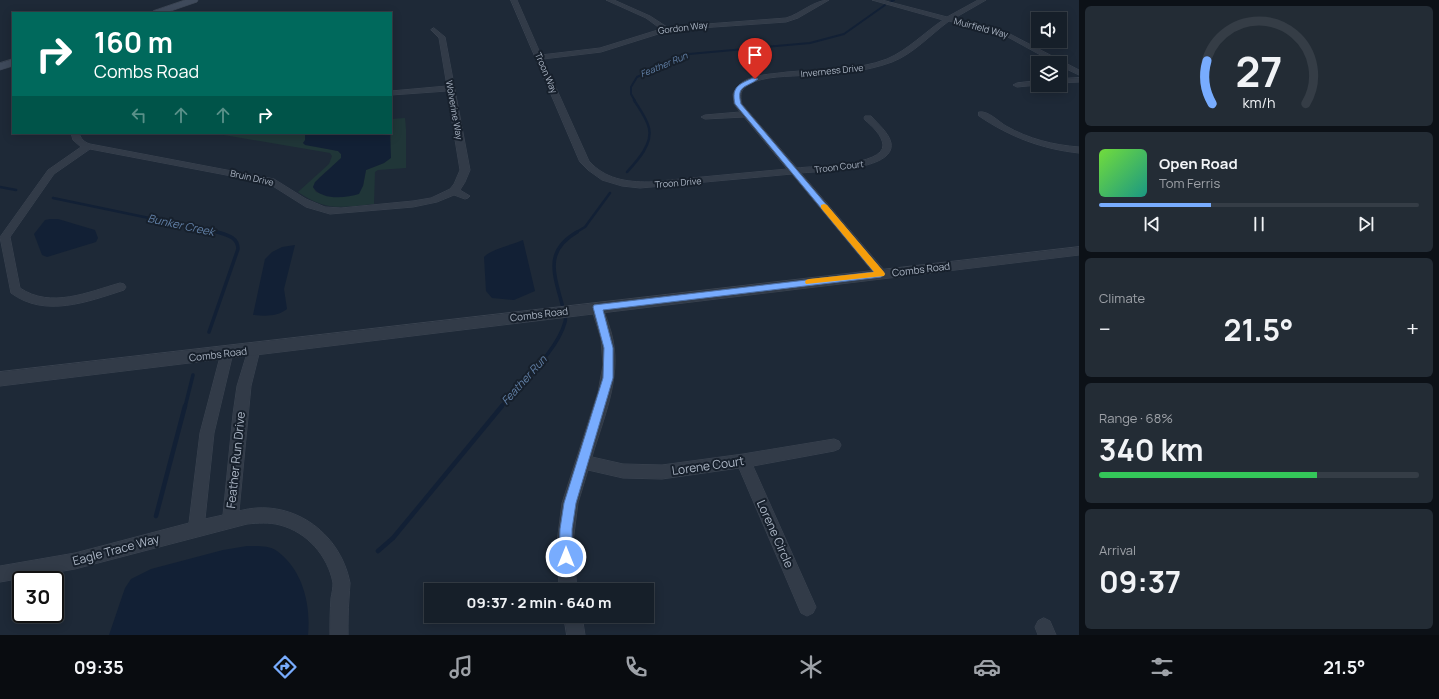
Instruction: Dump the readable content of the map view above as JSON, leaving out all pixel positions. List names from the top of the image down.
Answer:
{
  "streets": {
    "street": [
      "Gordon Way",
      "Muirfield Way",
      "Inverness Drive",
      "Troon Way",
      "Wolverine Way",
      "Troon Court",
      "Bruin Drive",
      "Troon Drive",
      "Combs Road",
      "Feather Run Drive",
      "Lorene Court",
      "Lorene Circle",
      "Eagle Trace Way"
    ]
  },
  "crossings": [
    ["Gordon Way", "Troon Way"],
    ["Muirfield Way", "Inverness Drive"],
    ["Troon Way", "Troon Drive"],
    ["Wolverine Way", "Bruin Drive"],
    ["Troon Court", "Troon Drive"],
    ["Combs Road", "Feather Run Drive"],
    ["Feather Run Drive", "Eagle Trace Way"],
    ["Lorene Court", "Lorene Circle"]
  ],
  "water": ["Feather Run", "Bunker Creek"],
  "page": {
    "turn": ["160 m", "Combs Road"],
    "song": ["Open Road", "Tom Ferris"],
    "tile": [
      "Climate",
      ["Range · 68%", "340 km"],
      ["Arrival", "09:37"]
    ],
    "heat": ["−", "21.5°", "+"],
    "limit": "30",
    "trip": "09:37 · 2 min · 640 m",
    "tabs": ["09:35", "21.5°"],
    "gauge": ["27", "km/h"]
  }
}
